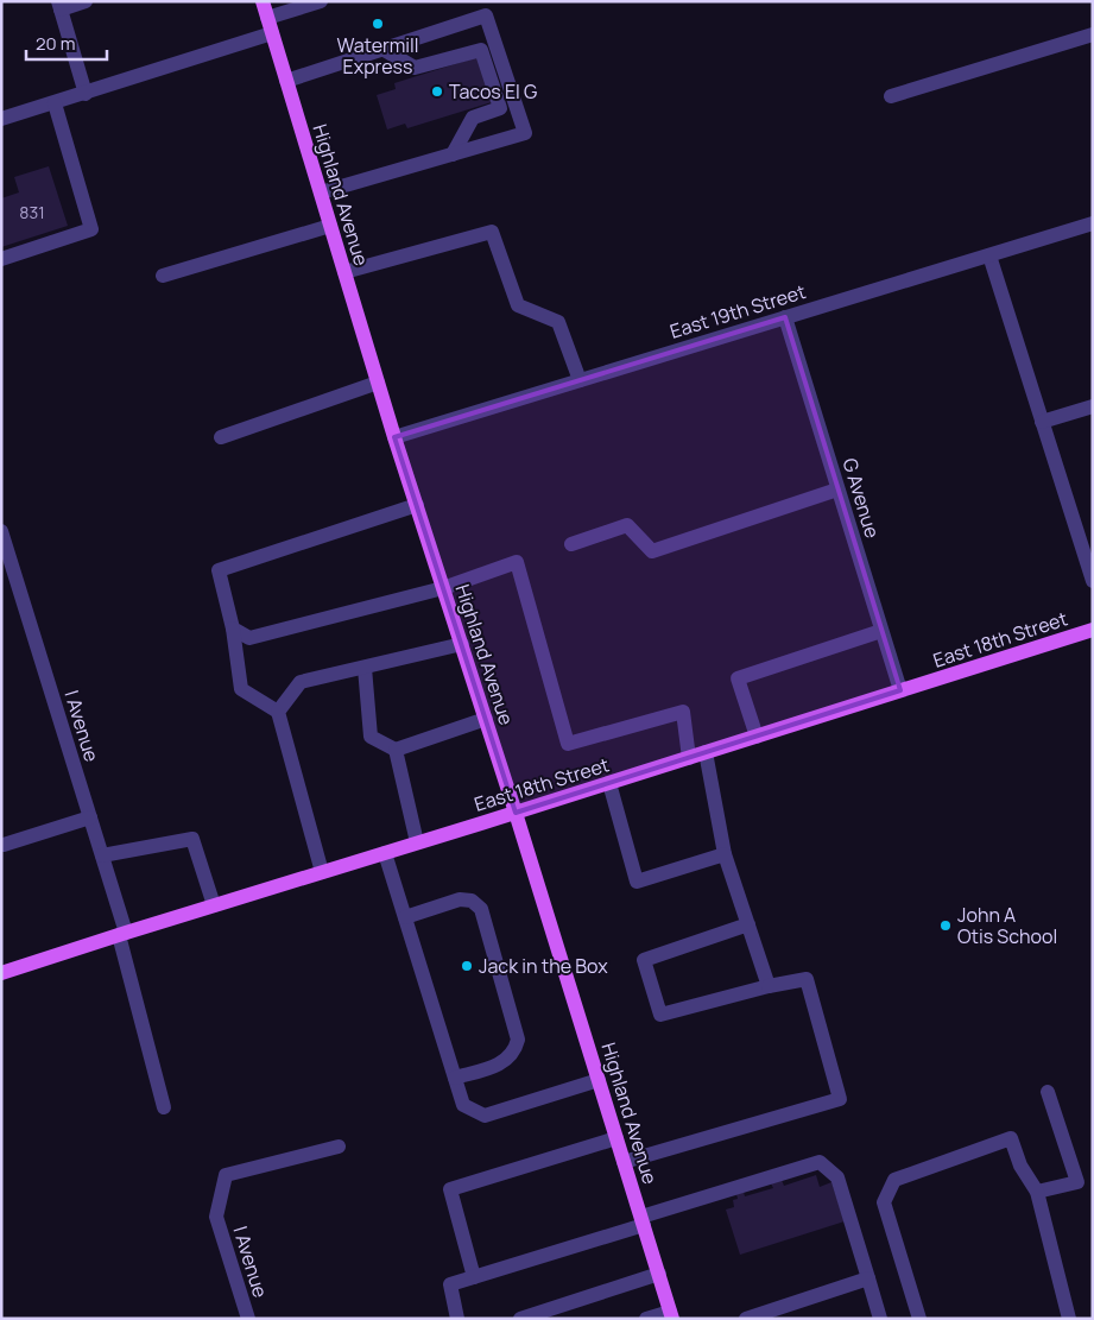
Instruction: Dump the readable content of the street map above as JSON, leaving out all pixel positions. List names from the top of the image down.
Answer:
{
  "streets": {
    "main road": ["Highland Avenue", "East 18th Street"],
    "street": ["East 19th Street", "G Avenue", "I Avenue"]
  },
  "crossings": [
    ["Highland Avenue", "East 19th Street"],
    ["Highland Avenue", "East 18th Street"],
    ["East 19th Street", "G Avenue"],
    ["G Avenue", "East 18th Street"],
    ["East 18th Street", "I Avenue"]
  ],
  "places": [
    "Watermill Express",
    "Tacos El G",
    "John A Otis School",
    "Jack in the Box"
  ],
  "house_numbers": ["831"],
  "scale_bar": "20 m"
}
